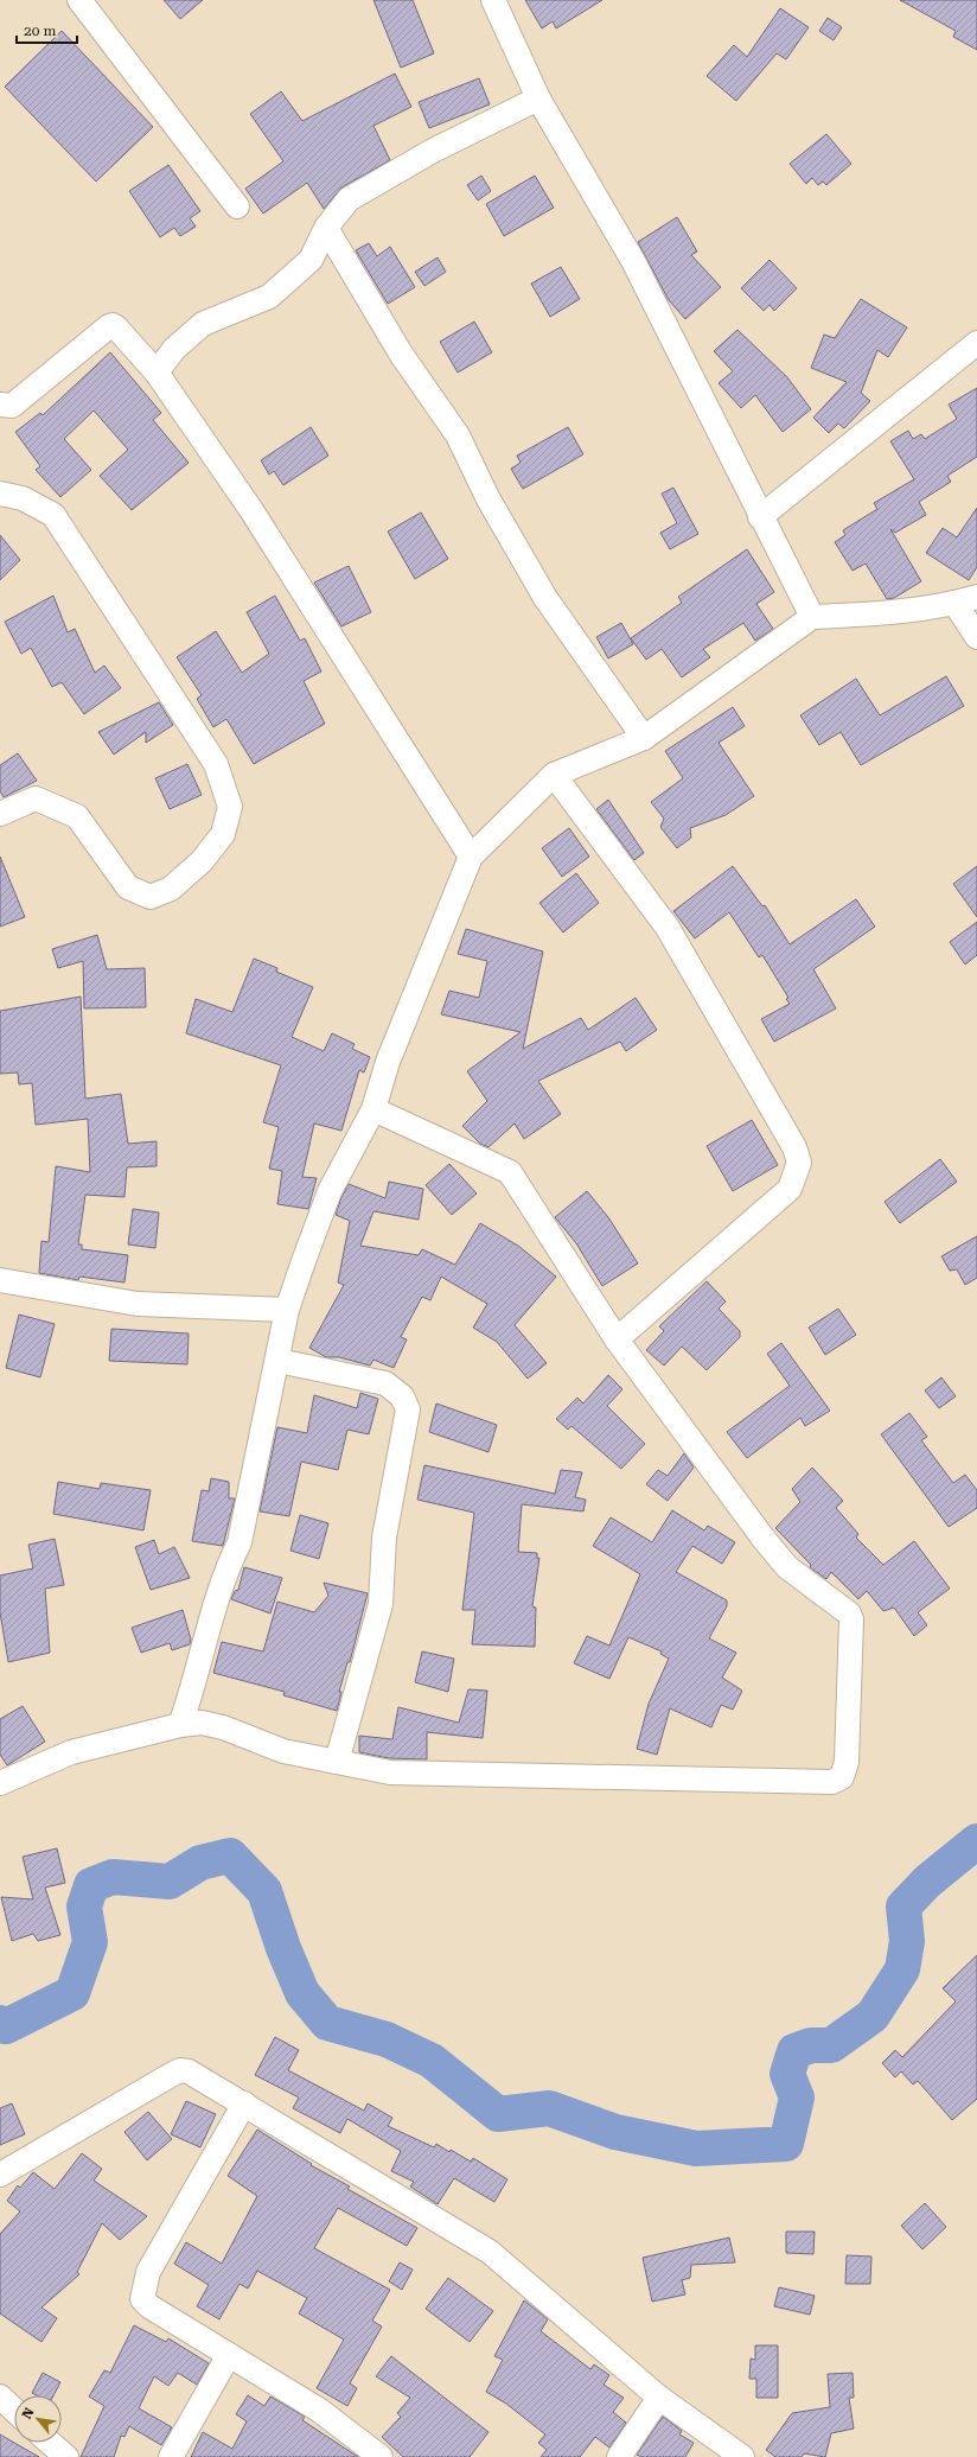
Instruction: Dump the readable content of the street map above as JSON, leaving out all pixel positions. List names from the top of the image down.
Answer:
{
  "scale_bar": "20 m",
  "north": "top left"
}
